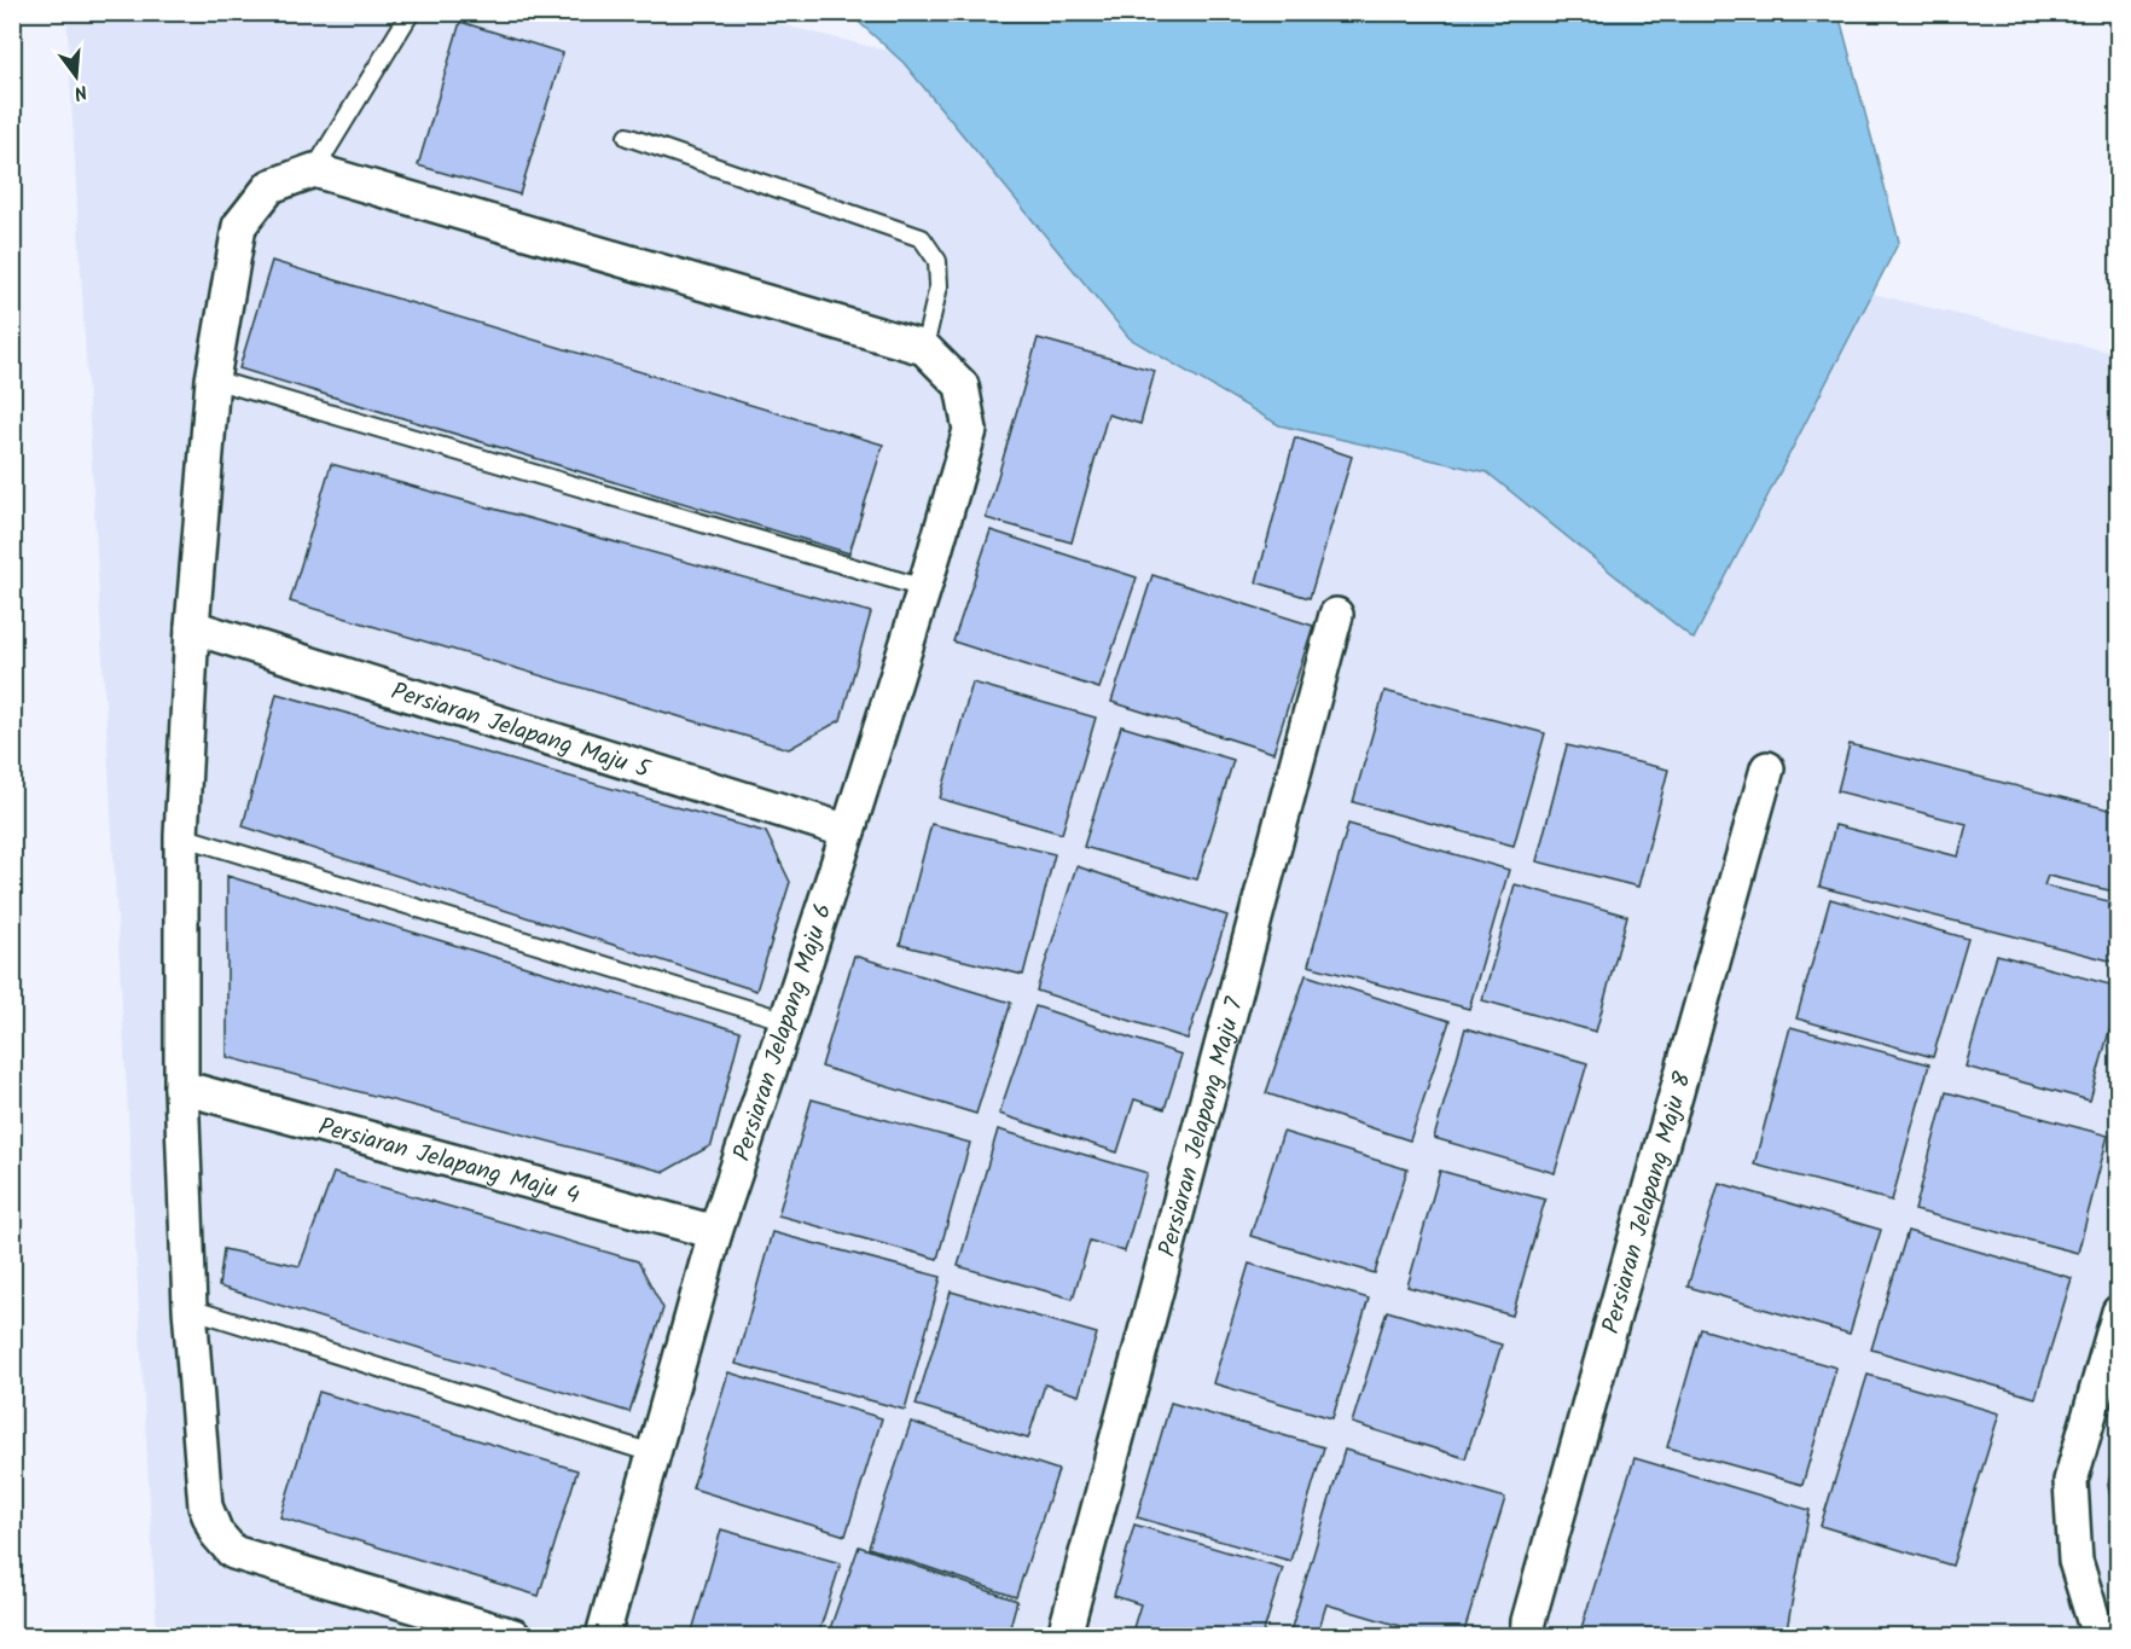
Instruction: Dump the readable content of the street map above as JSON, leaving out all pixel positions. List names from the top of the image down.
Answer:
{
  "streets": {
    "street": [
      "Persiaran Jelapang Maju 5",
      "Persiaran Jelapang Maju 6",
      "Persiaran Jelapang Maju 7",
      "Persiaran Jelapang Maju 4",
      "Persiaran Jelapang Maju 8"
    ]
  },
  "crossings": [
    ["Persiaran Jelapang Maju 5", "Persiaran Jelapang Maju 6"],
    ["Persiaran Jelapang Maju 6", "Persiaran Jelapang Maju 4"]
  ],
  "north": "bottom"
}
